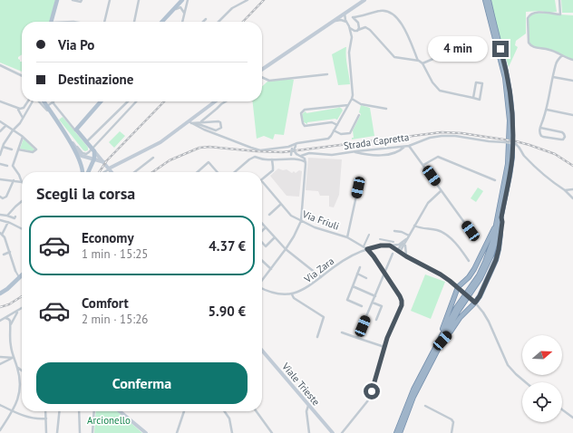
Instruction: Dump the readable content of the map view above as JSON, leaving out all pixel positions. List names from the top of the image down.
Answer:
{
  "streets": {
    "main road": ["Viale Trieste"],
    "street": ["Strada Capretta", "Via Friuli", "Via Zara"]
  },
  "crossings": [
    ["Via Friuli", "Via Zara"]
  ],
  "parks": ["Arcionello"],
  "north": "right",
  "page": {
    "banner": ["Via Po", "Destinazione"],
    "bubble": "4 min",
    "heading": "Scegli la corsa",
    "list": [
      {
        "name": "Economy",
        "note": "1 min · 15:25",
        "value": "4.37 €"
      },
      {
        "name": "Comfort",
        "note": "2 min · 15:26",
        "value": "5.90 €"
      }
    ],
    "buttons": "Conferma"
  }
}
